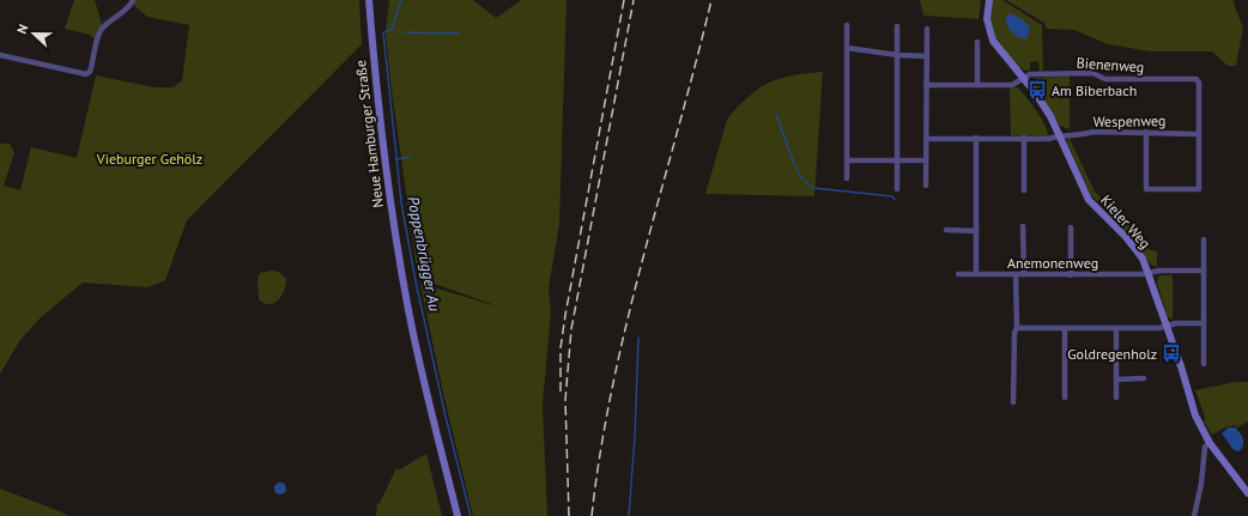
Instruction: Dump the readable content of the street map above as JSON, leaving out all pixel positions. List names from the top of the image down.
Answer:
{
  "streets": {
    "street": [
      "Bienenweg",
      "Wespenweg",
      "Neue Hamburger Straße",
      "Kieler Weg",
      "Anemonenweg"
    ]
  },
  "crossings": [
    ["Bienenweg", "Wespenweg"],
    ["Bienenweg", "Kieler Weg"],
    ["Wespenweg", "Kieler Weg"],
    ["Kieler Weg", "Anemonenweg"]
  ],
  "water": ["Poppenbrügger Au"],
  "parks": ["Vieburger Gehölz"],
  "places": {
    "bus stop": ["Am Biberbach", "Goldregenholz"]
  },
  "north": "left"
}
